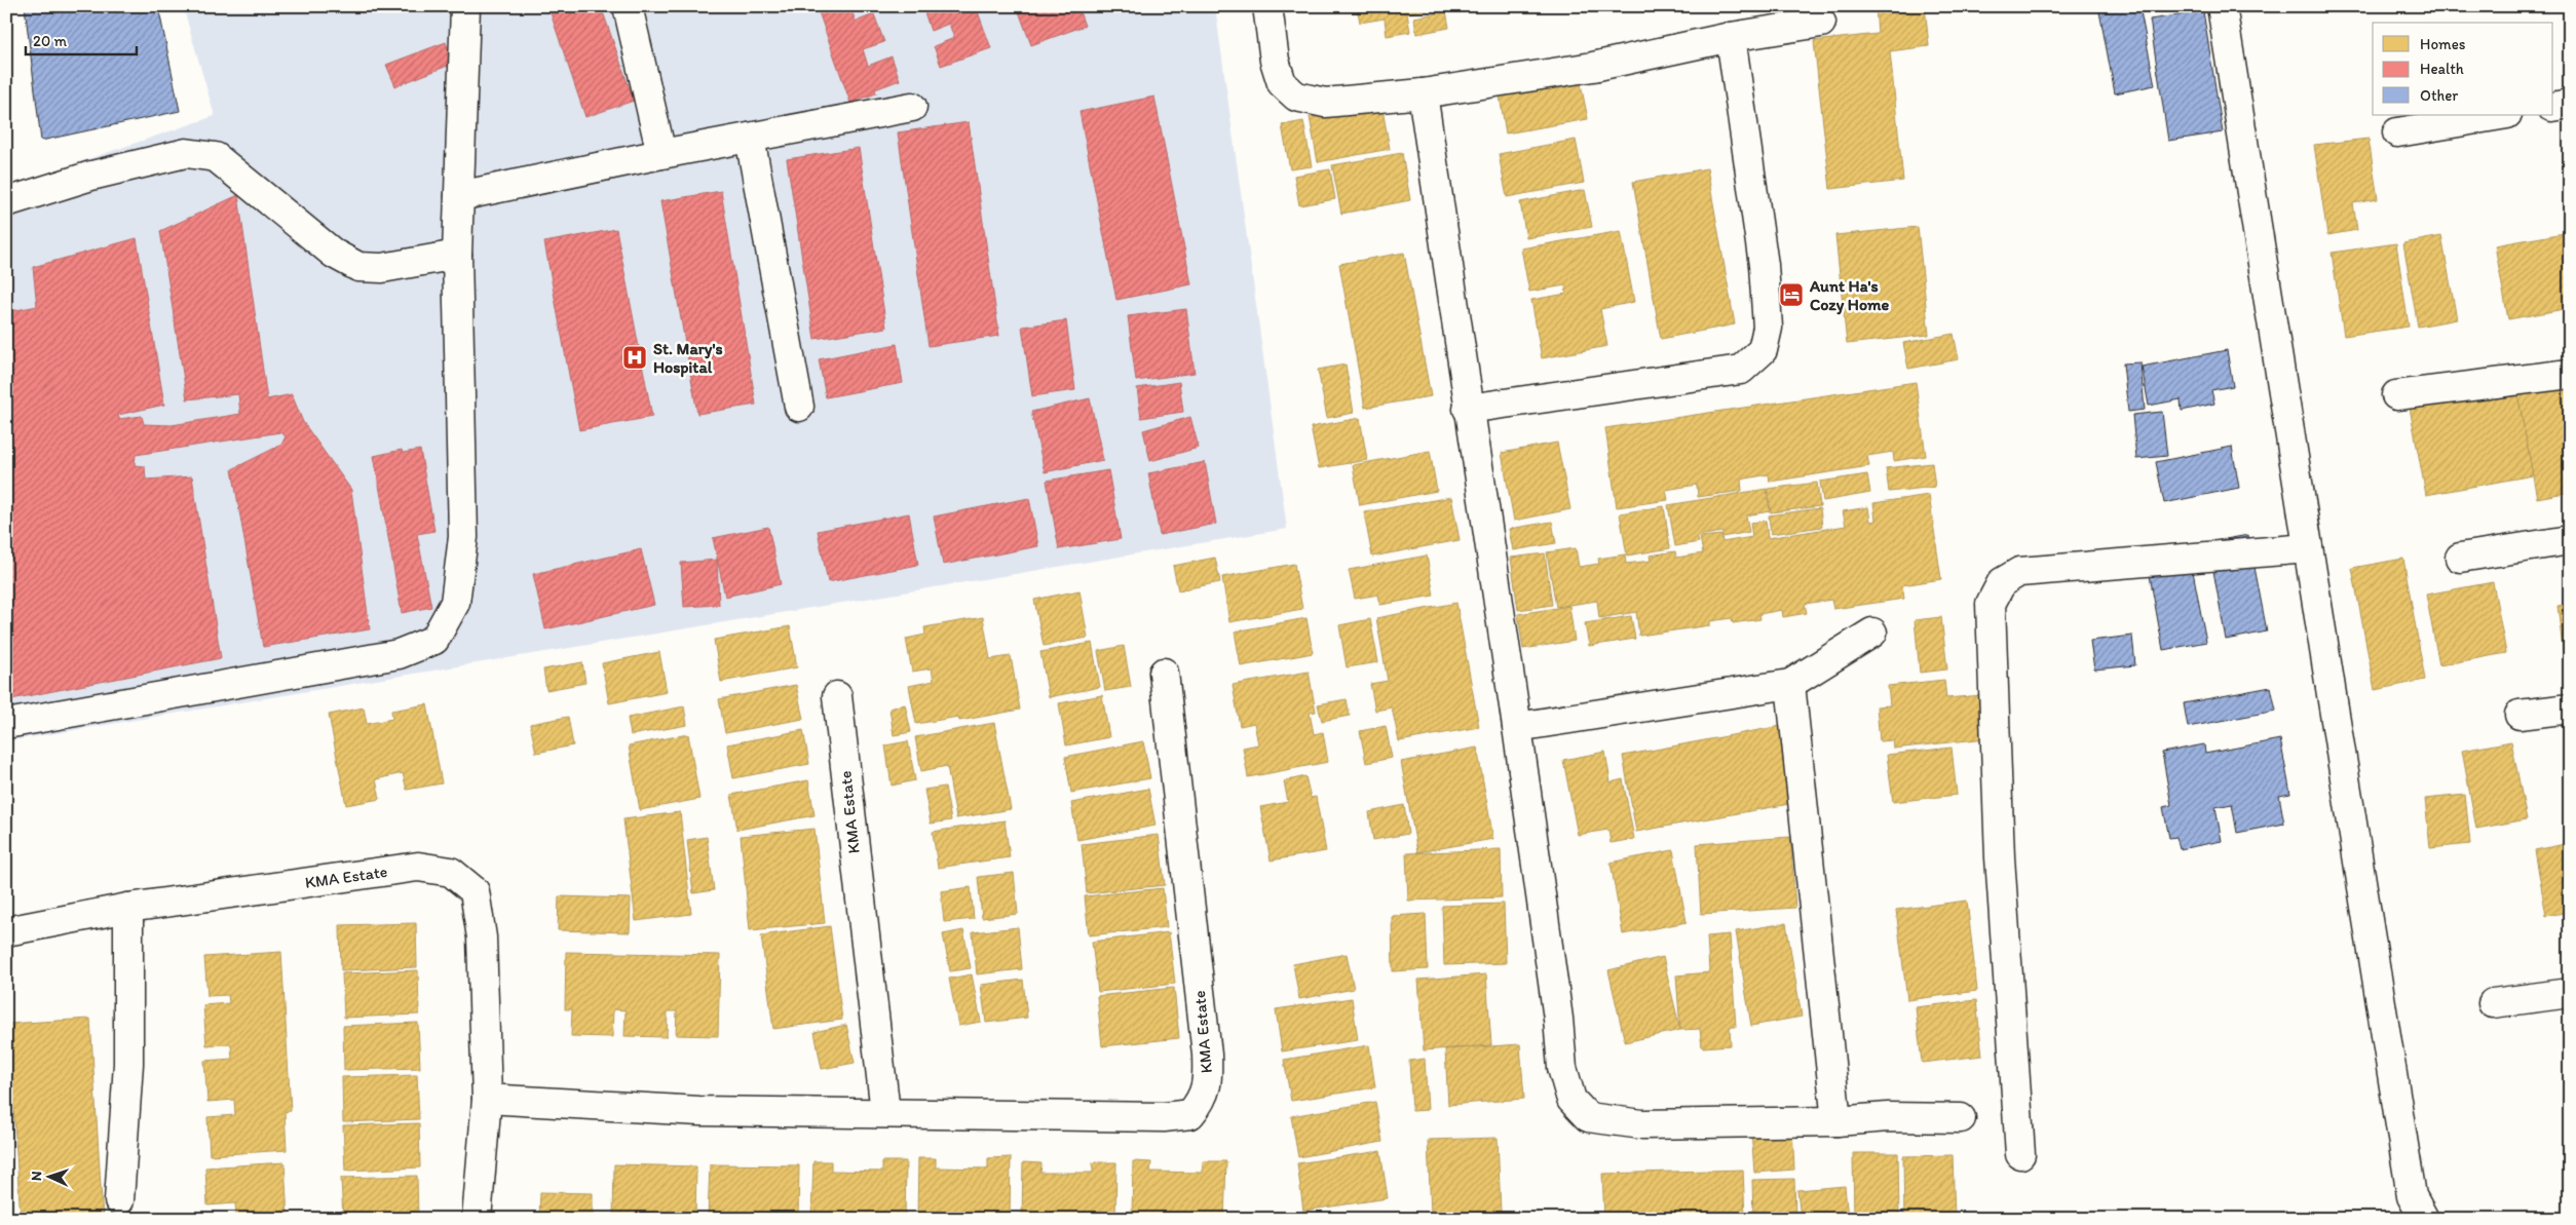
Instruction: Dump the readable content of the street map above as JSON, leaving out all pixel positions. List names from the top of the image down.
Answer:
{
  "streets": {
    "street": ["KMA Estate"]
  },
  "places": {
    "hotel": ["Aunt Ha's Cozy Home"],
    "hospital": ["St. Mary's Hospital"]
  },
  "legend": ["Homes", "Health", "Other"],
  "scale_bar": "20 m",
  "north": "left"
}
